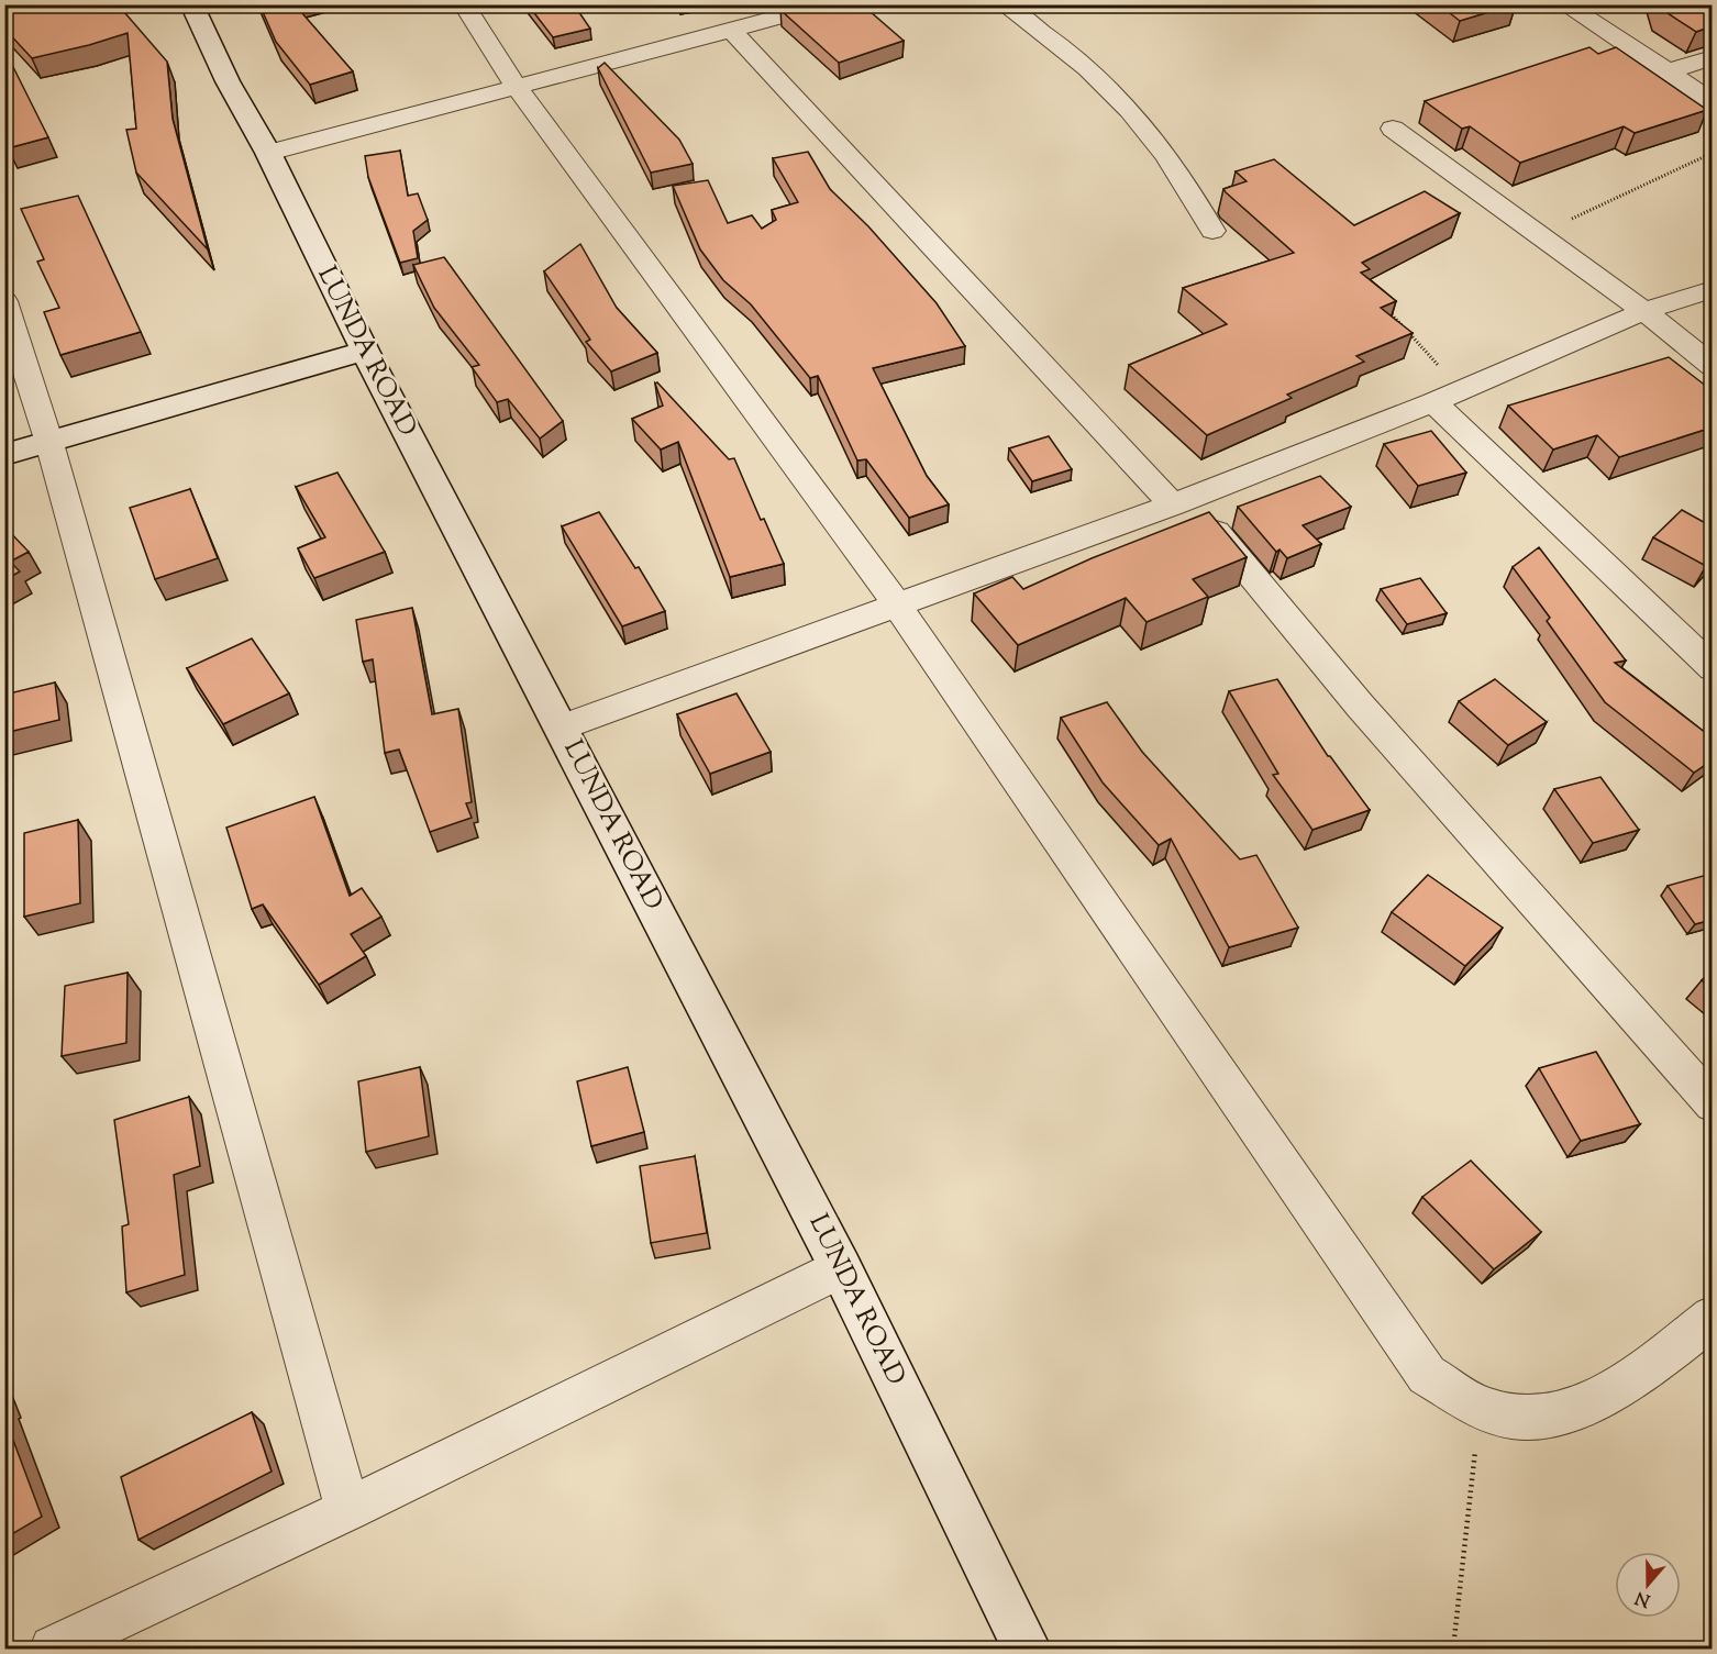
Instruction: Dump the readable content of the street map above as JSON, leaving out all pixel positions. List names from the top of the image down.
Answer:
{
  "streets": {
    "street": ["LUNDA ROAD"]
  },
  "north": "bottom"
}
